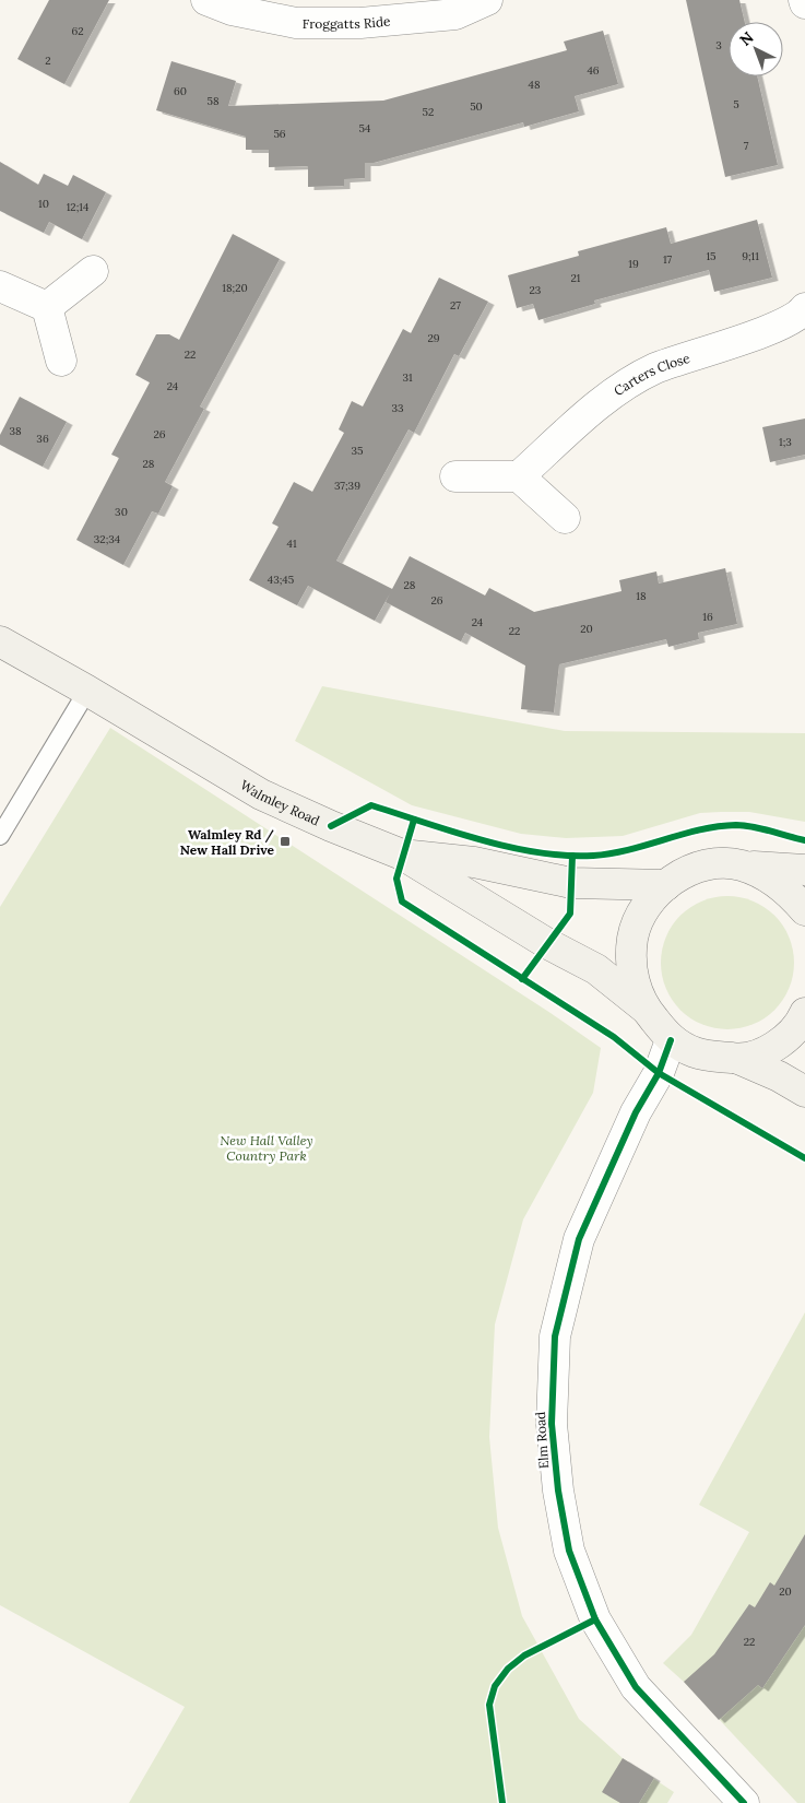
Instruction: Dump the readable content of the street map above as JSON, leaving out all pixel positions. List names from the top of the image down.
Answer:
{
  "streets": {
    "main road": ["Walmley Road"],
    "street": ["Froggatts Ride", "Carters Close", "Elm Road"]
  },
  "parks": ["New Hall Valley Country Park"],
  "places": {
    "transit": ["Walmley Rd / New Hall Drive"]
  },
  "house_numbers": [
    "62",
    "3",
    "2",
    "46",
    "48",
    "60",
    "58",
    "5",
    "50",
    "52",
    "54",
    "56",
    "7",
    "10",
    "12;14",
    "15",
    "9;11",
    "17",
    "19",
    "21",
    "18;20",
    "23",
    "27",
    "29",
    "22",
    "31",
    "24",
    "33",
    "38",
    "26",
    "36",
    "1;3",
    "35",
    "28",
    "37;39",
    "30",
    "32;34",
    "41",
    "43;45",
    "28",
    "18",
    "26",
    "16",
    "24",
    "20",
    "22",
    "20",
    "22"
  ],
  "north": "top left"
}
